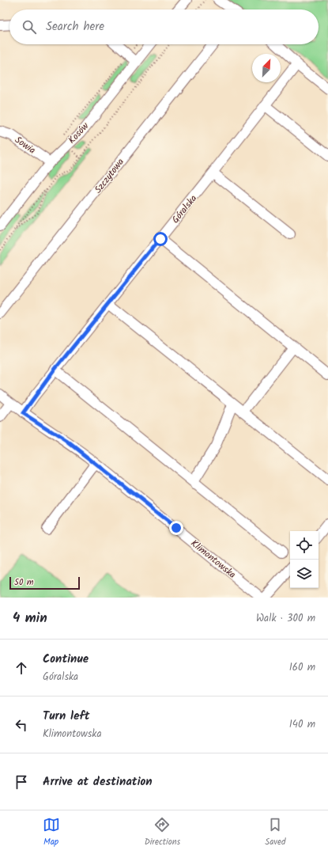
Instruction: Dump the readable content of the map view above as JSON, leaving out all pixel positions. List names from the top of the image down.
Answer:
{
  "streets": {
    "street": [
      "Kosów",
      "Sowia",
      "Szczytowa",
      "Góralska",
      "Klimontowska"
    ]
  },
  "crossings": [
    ["Kosów", "Sowia"],
    ["Góralska", "Klimontowska"]
  ],
  "scale_bar": "50 m",
  "north": "top right",
  "page": {
    "search": "Search here",
    "scale": "50 m",
    "heading": ["4 min", "Walk · 300 m"],
    "list": [
      ["Continue", "Góralska", "160 m"],
      ["Turn left", "Klimontowska", "140 m"],
      "Arrive at destination"
    ],
    "nav": ["Map", "Directions", "Saved"]
  }
}
